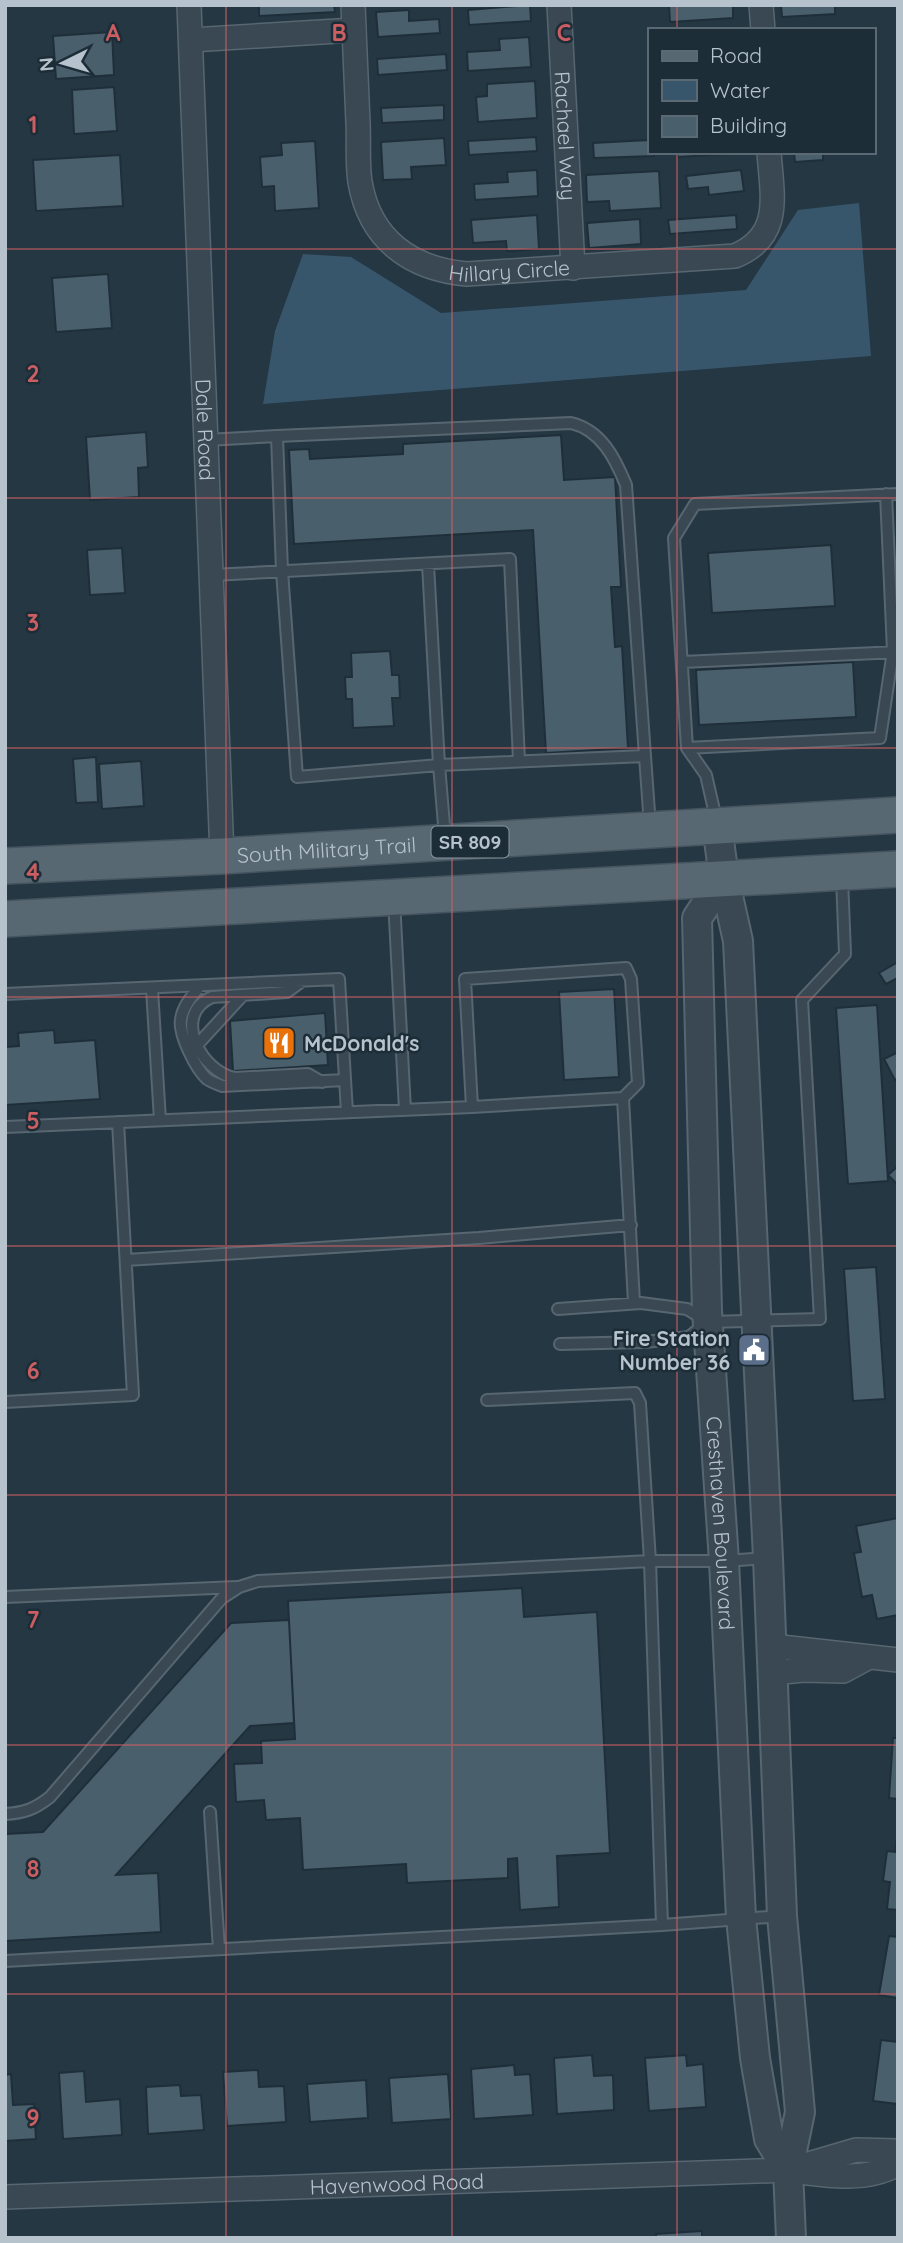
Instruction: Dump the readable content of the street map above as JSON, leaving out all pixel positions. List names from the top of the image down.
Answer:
{
  "streets": {
    "main road": ["SR 809", "South Military Trail"],
    "street": [
      "Rachael Way",
      "Hillary Circle",
      "Dale Road",
      "Cresthaven Boulevard",
      "Havenwood Road"
    ]
  },
  "crossings": [
    ["Rachael Way", "Hillary Circle"],
    ["Dale Road", "South Military Trail"],
    ["South Military Trail", "Cresthaven Boulevard"],
    ["Cresthaven Boulevard", "Havenwood Road"]
  ],
  "places": {
    "restaurant": ["McDonald's"],
    "public building": ["Fire Station Number 36"]
  },
  "legend": ["Road", "Water", "Building"],
  "north": "left",
  "grid": {
    "columns": ["A", "B", "C"],
    "rows": [
      "1",
      "2",
      "3",
      "4",
      "5",
      "6",
      "7",
      "8",
      "9"
    ]
  }
}
